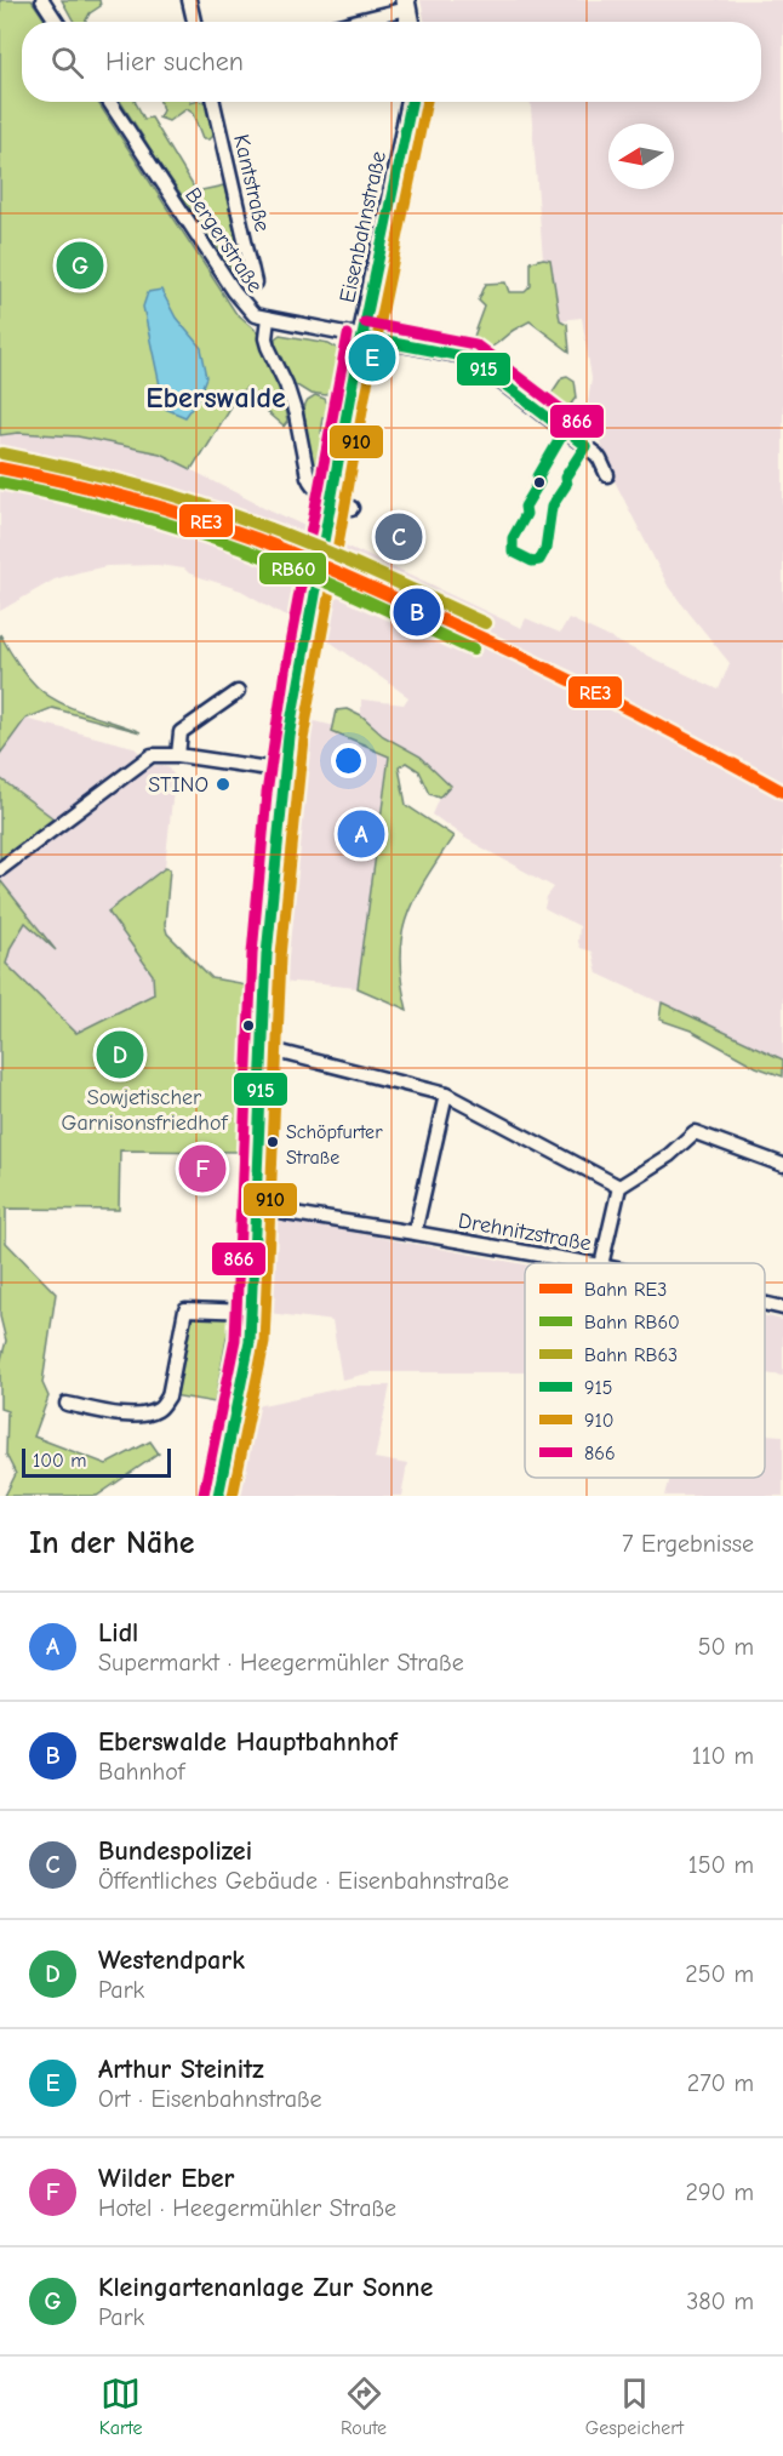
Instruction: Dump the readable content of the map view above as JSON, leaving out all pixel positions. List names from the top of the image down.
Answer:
{
  "streets": {
    "main road": ["Eisenbahnstraße"],
    "street": ["Kantstraße", "Bergerstraße", "Drehnitzstraße"]
  },
  "crossings": [
    ["Eisenbahnstraße", "Bergerstraße"],
    ["Eisenbahnstraße", "Drehnitzstraße"]
  ],
  "districts": ["Eberswalde"],
  "parks": ["Sowjetischer Garnisonsfriedhof"],
  "places": ["STINO", "Schöpfurter Straße"],
  "lines": [
    "transit line 915",
    "transit line 910",
    "transit line 866",
    "rail line RB63",
    "rail line RE3",
    "rail line RB60"
  ],
  "legend": [
    "Bahn RE3",
    "Bahn RB60",
    "Bahn RB63",
    "915",
    "910",
    "866"
  ],
  "scale_bar": "100 m",
  "north": "left",
  "page": {
    "search": "Hier suchen",
    "pins": [
      "G",
      "E",
      "C",
      "B",
      "A",
      "D",
      "F"
    ],
    "scale": "100 m",
    "heading": ["In der Nähe", "7 Ergebnisse"],
    "list": [
      {
        "mark": "A",
        "name": "Lidl",
        "note": "Supermarkt · Heegermühler Straße",
        "value": "50 m"
      },
      {
        "mark": "B",
        "name": "Eberswalde Hauptbahnhof",
        "note": "Bahnhof",
        "value": "110 m"
      },
      {
        "mark": "C",
        "name": "Bundespolizei",
        "note": "Öffentliches Gebäude · Eisenbahnstraße",
        "value": "150 m"
      },
      {
        "mark": "D",
        "name": "Westendpark",
        "note": "Park",
        "value": "250 m"
      },
      {
        "mark": "E",
        "name": "Arthur Steinitz",
        "note": "Ort · Eisenbahnstraße",
        "value": "270 m"
      },
      {
        "mark": "F",
        "name": "Wilder Eber",
        "note": "Hotel · Heegermühler Straße",
        "value": "290 m"
      },
      {
        "mark": "G",
        "name": "Kleingartenanlage Zur Sonne",
        "note": "Park",
        "value": "380 m"
      }
    ],
    "nav": ["Karte", "Route", "Gespeichert"]
  }
}
